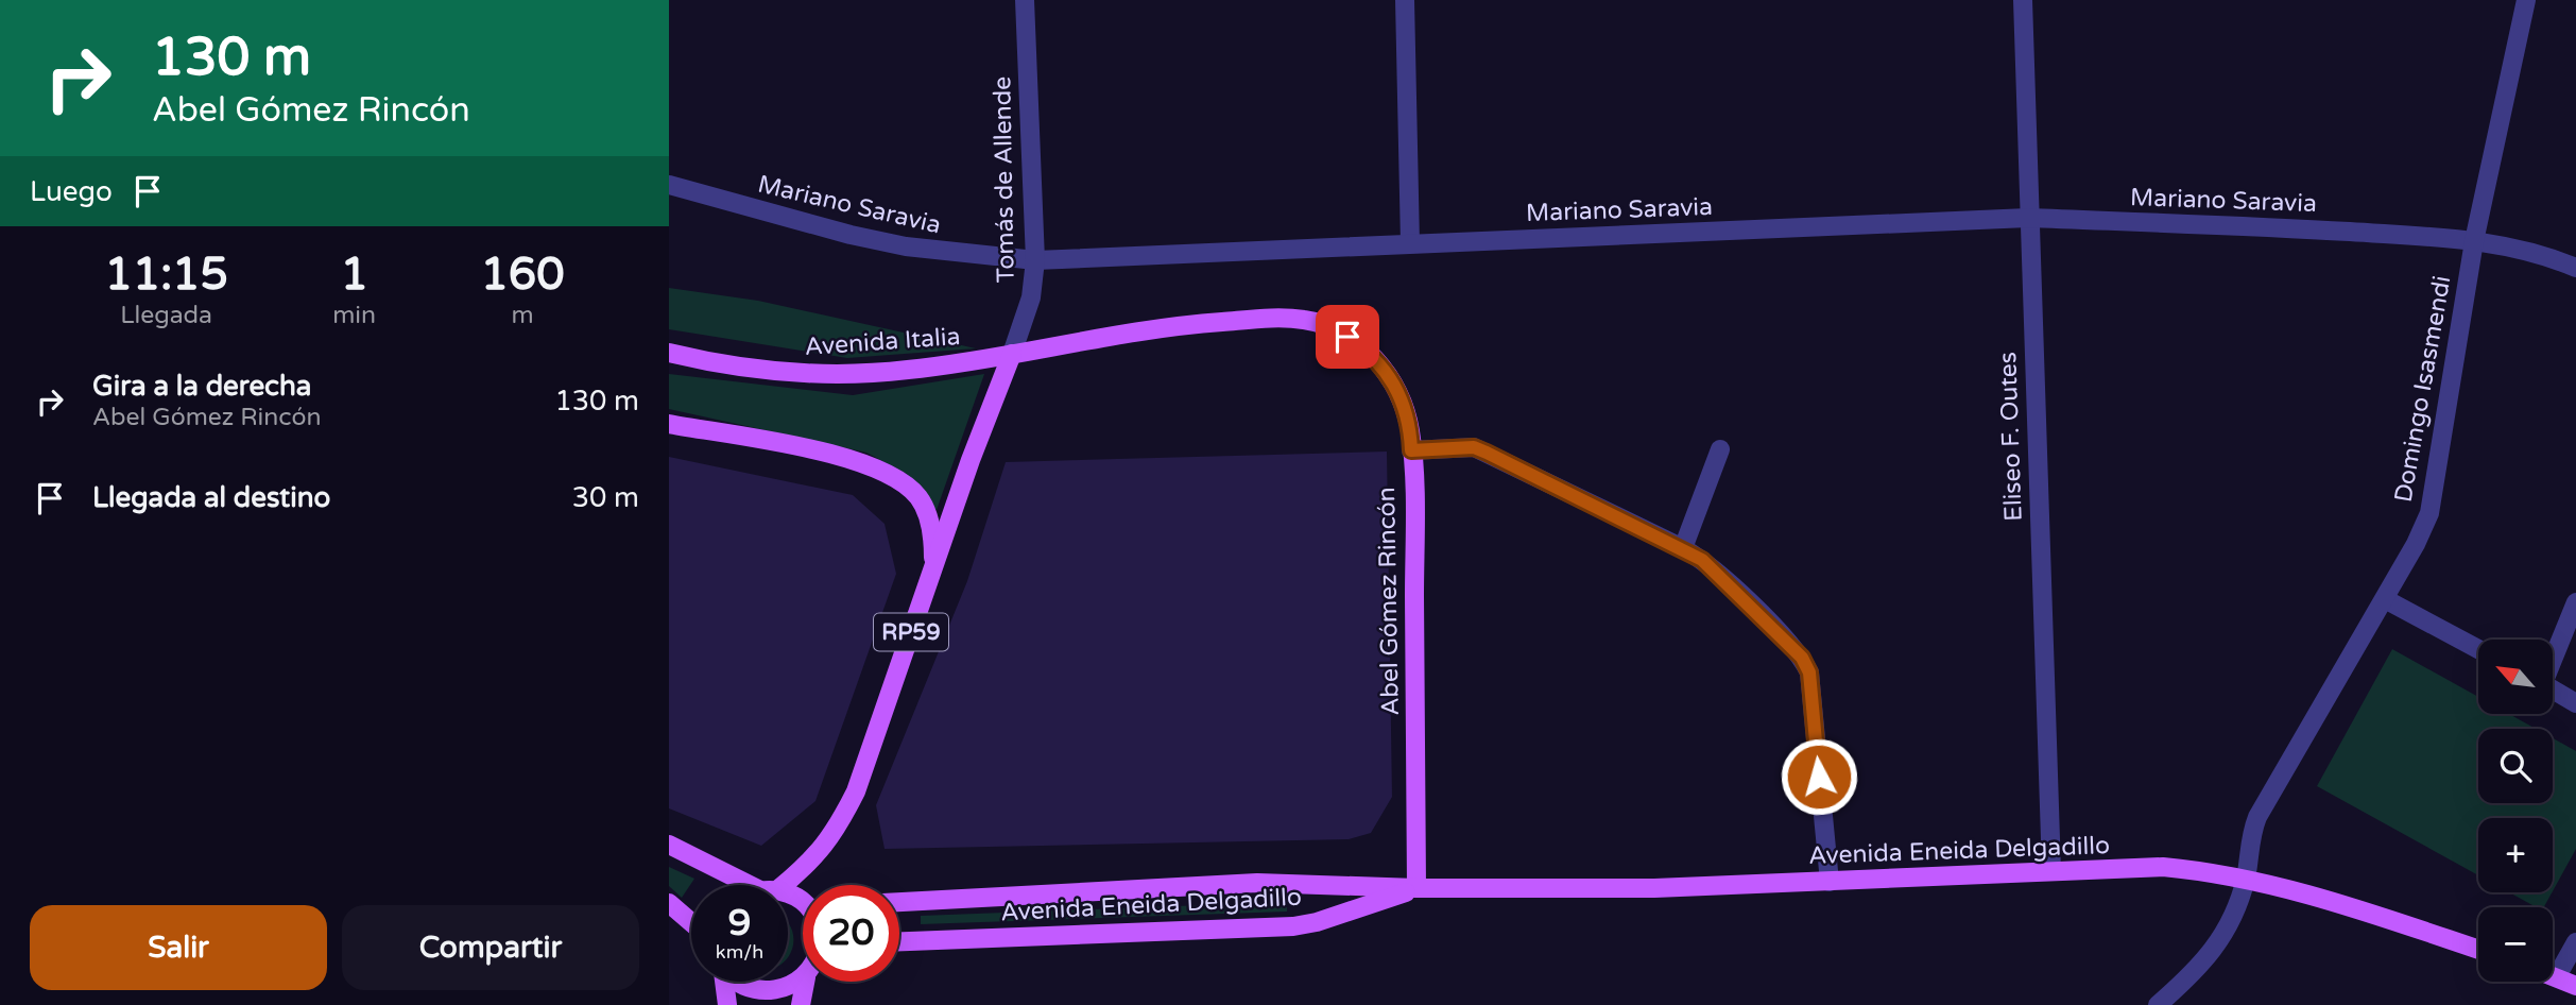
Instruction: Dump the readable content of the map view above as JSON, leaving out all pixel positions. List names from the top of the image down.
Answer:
{
  "streets": {
    "main road": [
      "Avenida Italia",
      "Abel Gómez Rincón",
      "RP59",
      "Avenida Eneida Delgadillo"
    ],
    "street": [
      "Tomás de Allende",
      "Mariano Saravia",
      "Domingo Isasmendi",
      "Eliseo F. Outes"
    ]
  },
  "crossings": [
    ["Tomás de Allende", "Mariano Saravia"],
    ["Tomás de Allende", "Avenida Italia"],
    ["Tomás de Allende", "RP59"],
    ["Mariano Saravia", "Domingo Isasmendi"],
    ["Mariano Saravia", "Eliseo F. Outes"],
    ["Avenida Italia", "Abel Gómez Rincón"],
    ["Avenida Italia", "RP59"],
    ["Domingo Isasmendi", "Avenida Eneida Delgadillo"],
    ["Eliseo F. Outes", "Avenida Eneida Delgadillo"],
    ["Abel Gómez Rincón", "Avenida Eneida Delgadillo"]
  ],
  "north": "top left",
  "page": {
    "turn": ["130 m", "Abel Gómez Rincón"],
    "then": "Luego",
    "eta": [
      "11:15",
      "Llegada",
      "1",
      "min",
      "160",
      "m"
    ],
    "list": [
      {
        "name": "Gira a la derecha",
        "note": "Abel Gómez Rincón",
        "value": "130 m"
      },
      {
        "name": "Llegada al destino",
        "value": "30 m"
      }
    ],
    "map_buttons": ["+", "−"],
    "speed": "9 km/h",
    "limit": "20",
    "buttons": ["Salir", "Compartir"]
  }
}
